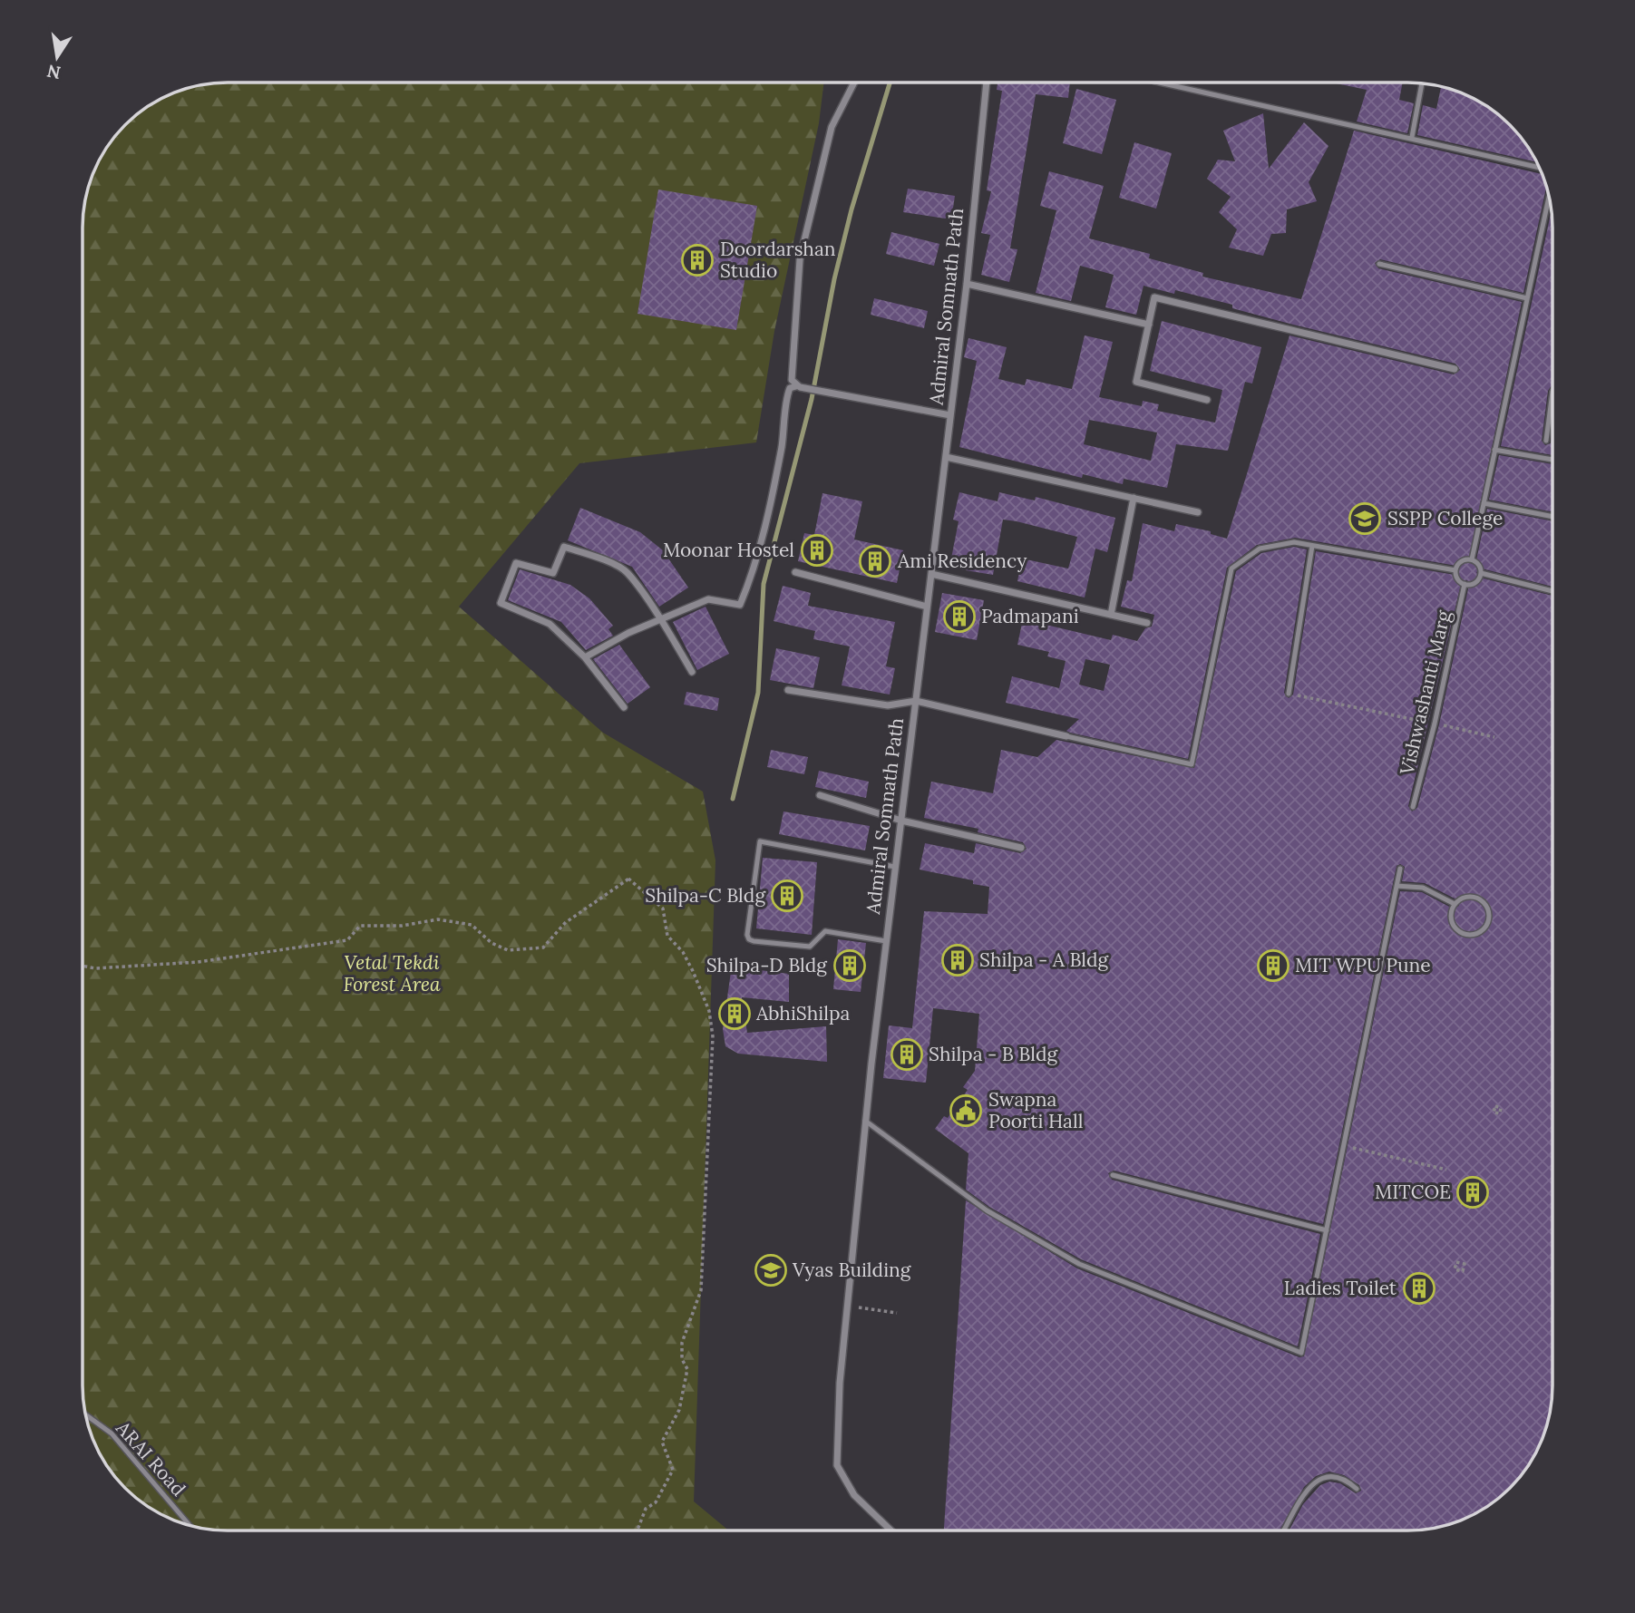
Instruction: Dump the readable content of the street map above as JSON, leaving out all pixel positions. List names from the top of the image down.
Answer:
{
  "streets": {
    "street": ["Admiral Somnath Path"],
    "lane": ["Vishwashanti Marg", "ARAI Road"]
  },
  "parks": ["Vetal Tekdi Forest Area"],
  "places": {
    "building": [
      "Doordarshan Studio",
      "Moonar Hostel",
      "Ami Residency",
      "Padmapani",
      "Shilpa-C Bldg",
      "Shilpa - A Bldg",
      "Shilpa-D Bldg",
      "MIT WPU Pune",
      "AbhiShilpa",
      "Shilpa - B Bldg",
      "MITCOE",
      "Ladies Toilet"
    ],
    "school or university": ["SSPP College", "Vyas Building"],
    "public building": ["Swapna Poorti Hall"]
  },
  "north": "bottom"
}
